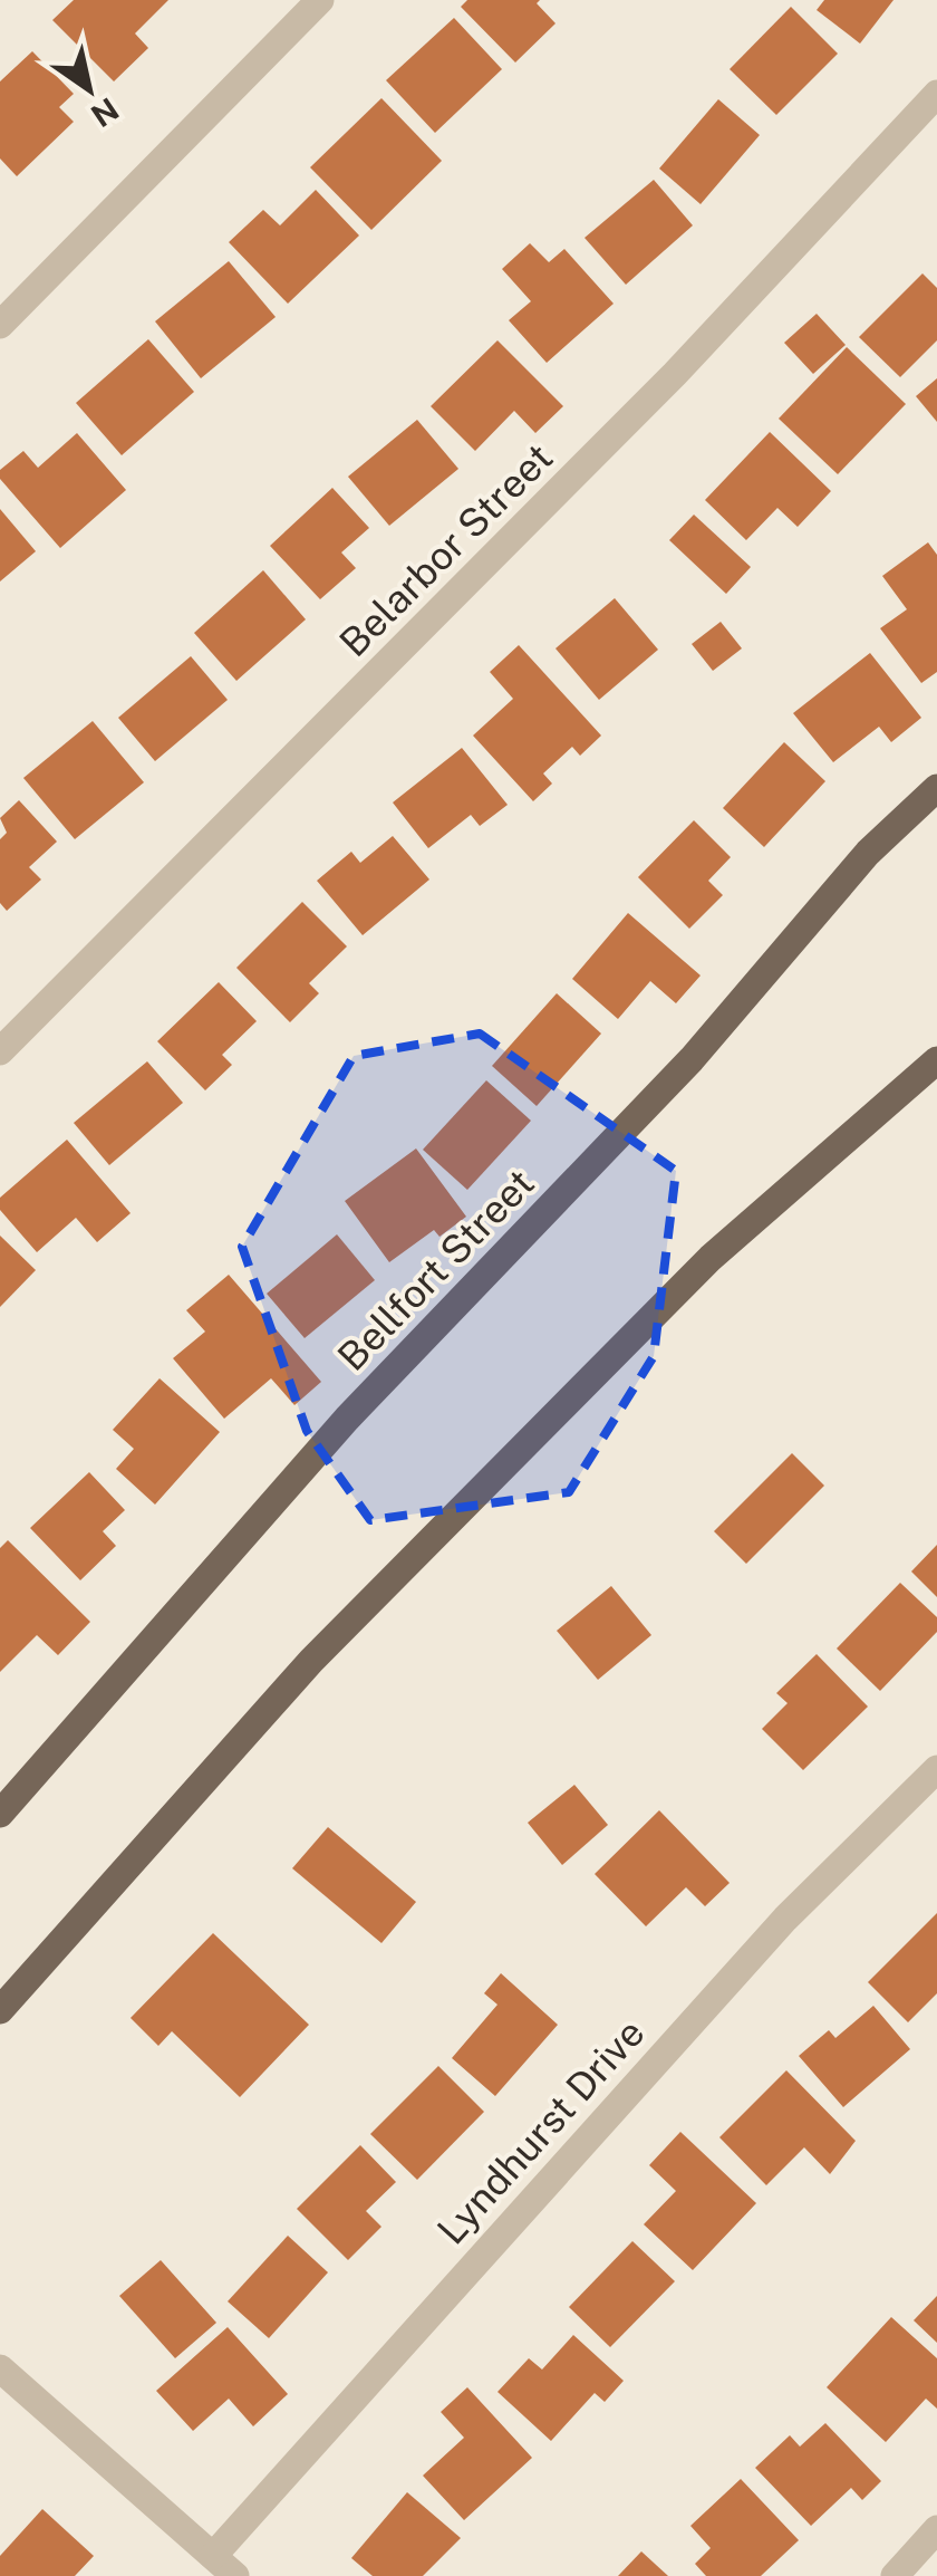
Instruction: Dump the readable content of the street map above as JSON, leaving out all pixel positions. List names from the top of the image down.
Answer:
{
  "streets": {
    "main road": ["Bellfort Street"],
    "street": ["Belarbor Street", "Lyndhurst Drive"]
  },
  "north": "bottom right"
}
